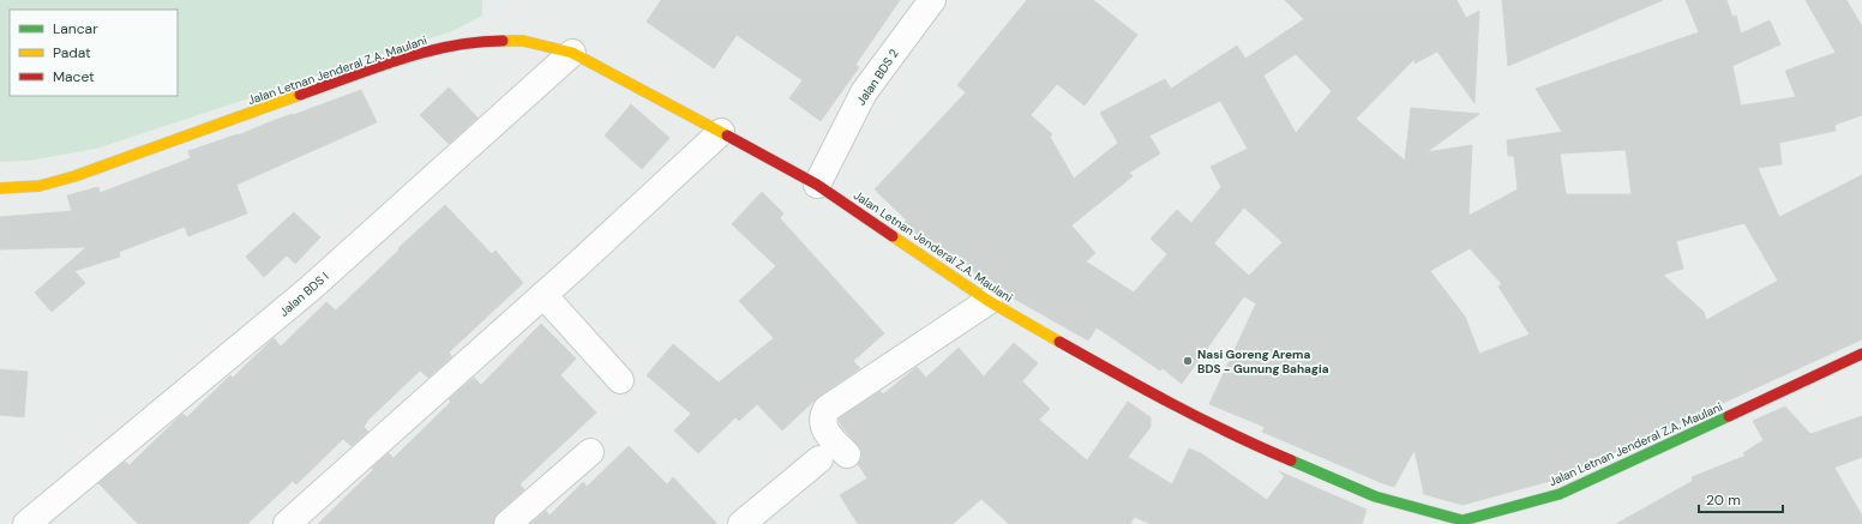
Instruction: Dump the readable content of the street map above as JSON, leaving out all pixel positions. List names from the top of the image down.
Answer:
{
  "streets": {
    "street": ["Jalan Letnan Jenderal Z.A. Maulani", "Jalan BDS 2", "Jalan BDS I"]
  },
  "crossings": [
    ["Jalan Letnan Jenderal Z.A. Maulani", "Jalan BDS 2"],
    ["Jalan Letnan Jenderal Z.A. Maulani", "Jalan BDS I"]
  ],
  "places": ["Nasi Goreng Arema BDS - Gunung Bahagia"],
  "legend": ["Lancar", "Padat", "Macet"],
  "scale_bar": "20 m"
}
